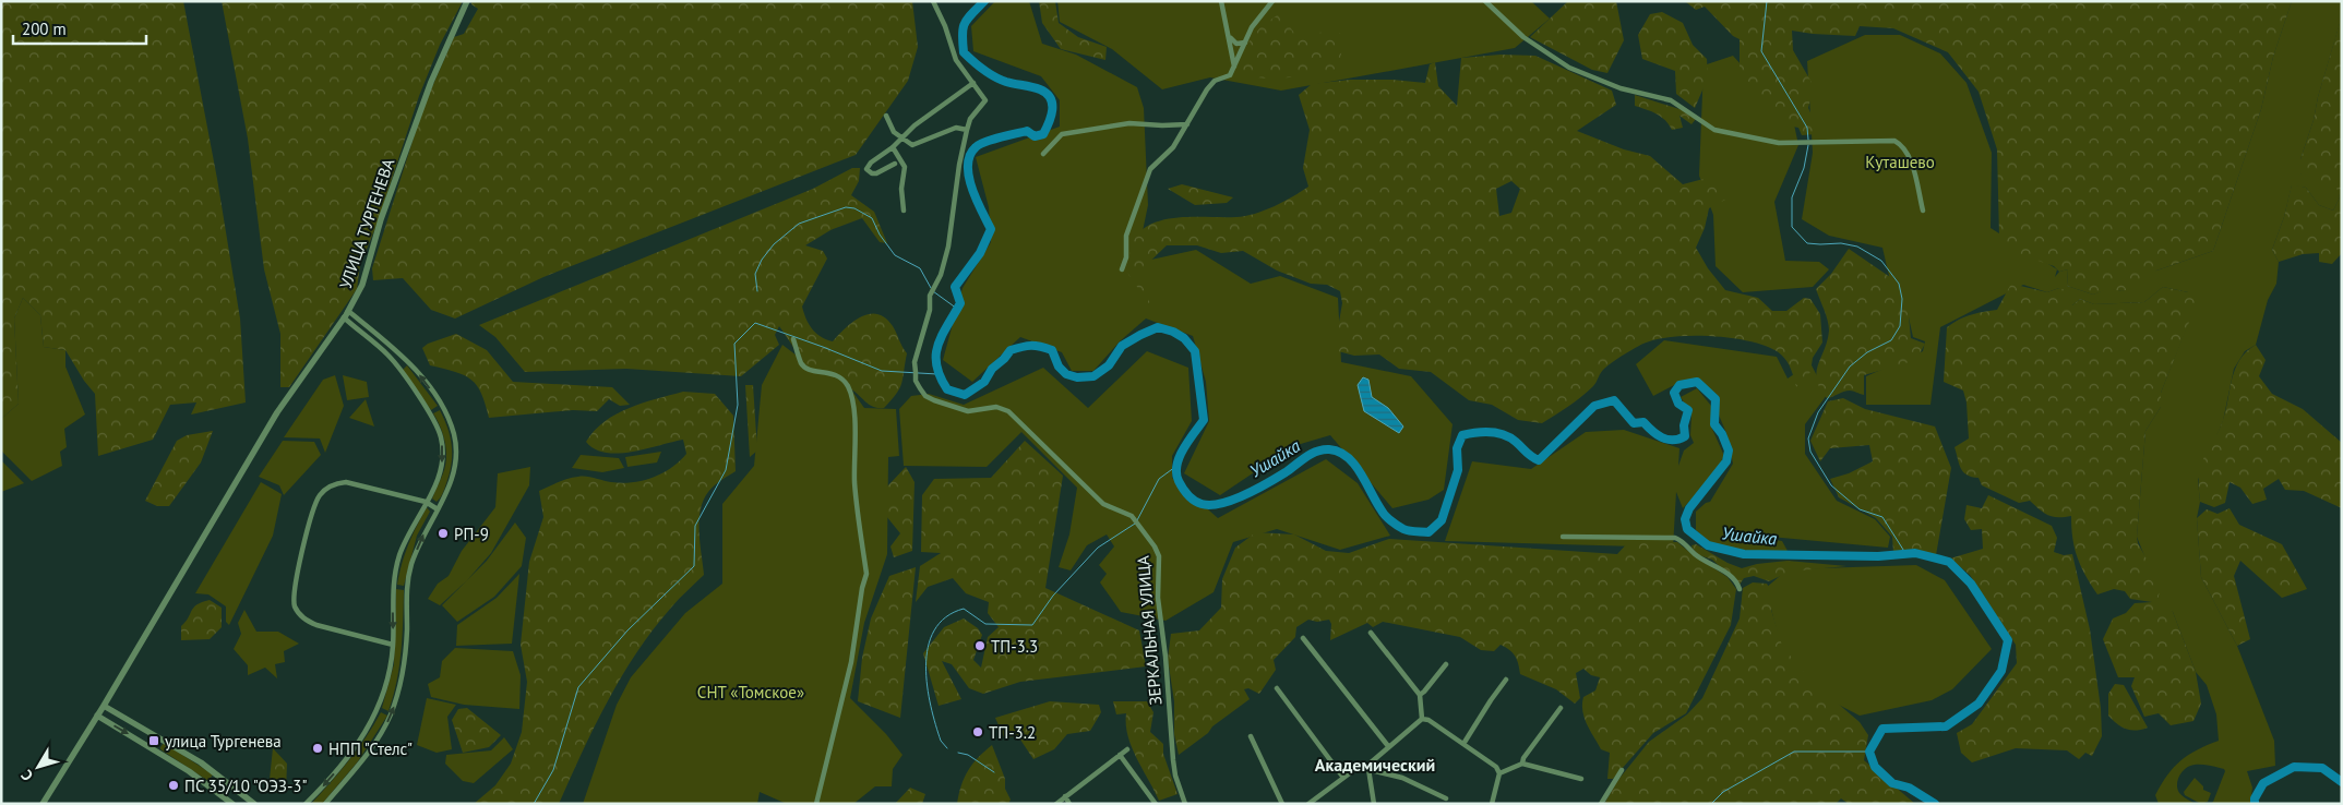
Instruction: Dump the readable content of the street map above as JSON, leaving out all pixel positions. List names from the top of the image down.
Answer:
{
  "streets": {
    "street": ["УЛИЦА ТУРГЕНЕВА", "ЗЕРКАЛЬНАЯ УЛИЦА"]
  },
  "districts": ["Академический"],
  "water": ["Ушайка"],
  "parks": ["Куташево", "СНТ «Томское»"],
  "places": {
    "other": [
      "РП-9",
      "ТП-3.3",
      "ТП-3.2",
      "НПП \"Стелс\"",
      "ПС 35/10 \"ОЭЗ-3\""
    ],
    "transit": ["улица Тургенева"]
  },
  "scale_bar": "200 m",
  "north": "bottom left"
}
